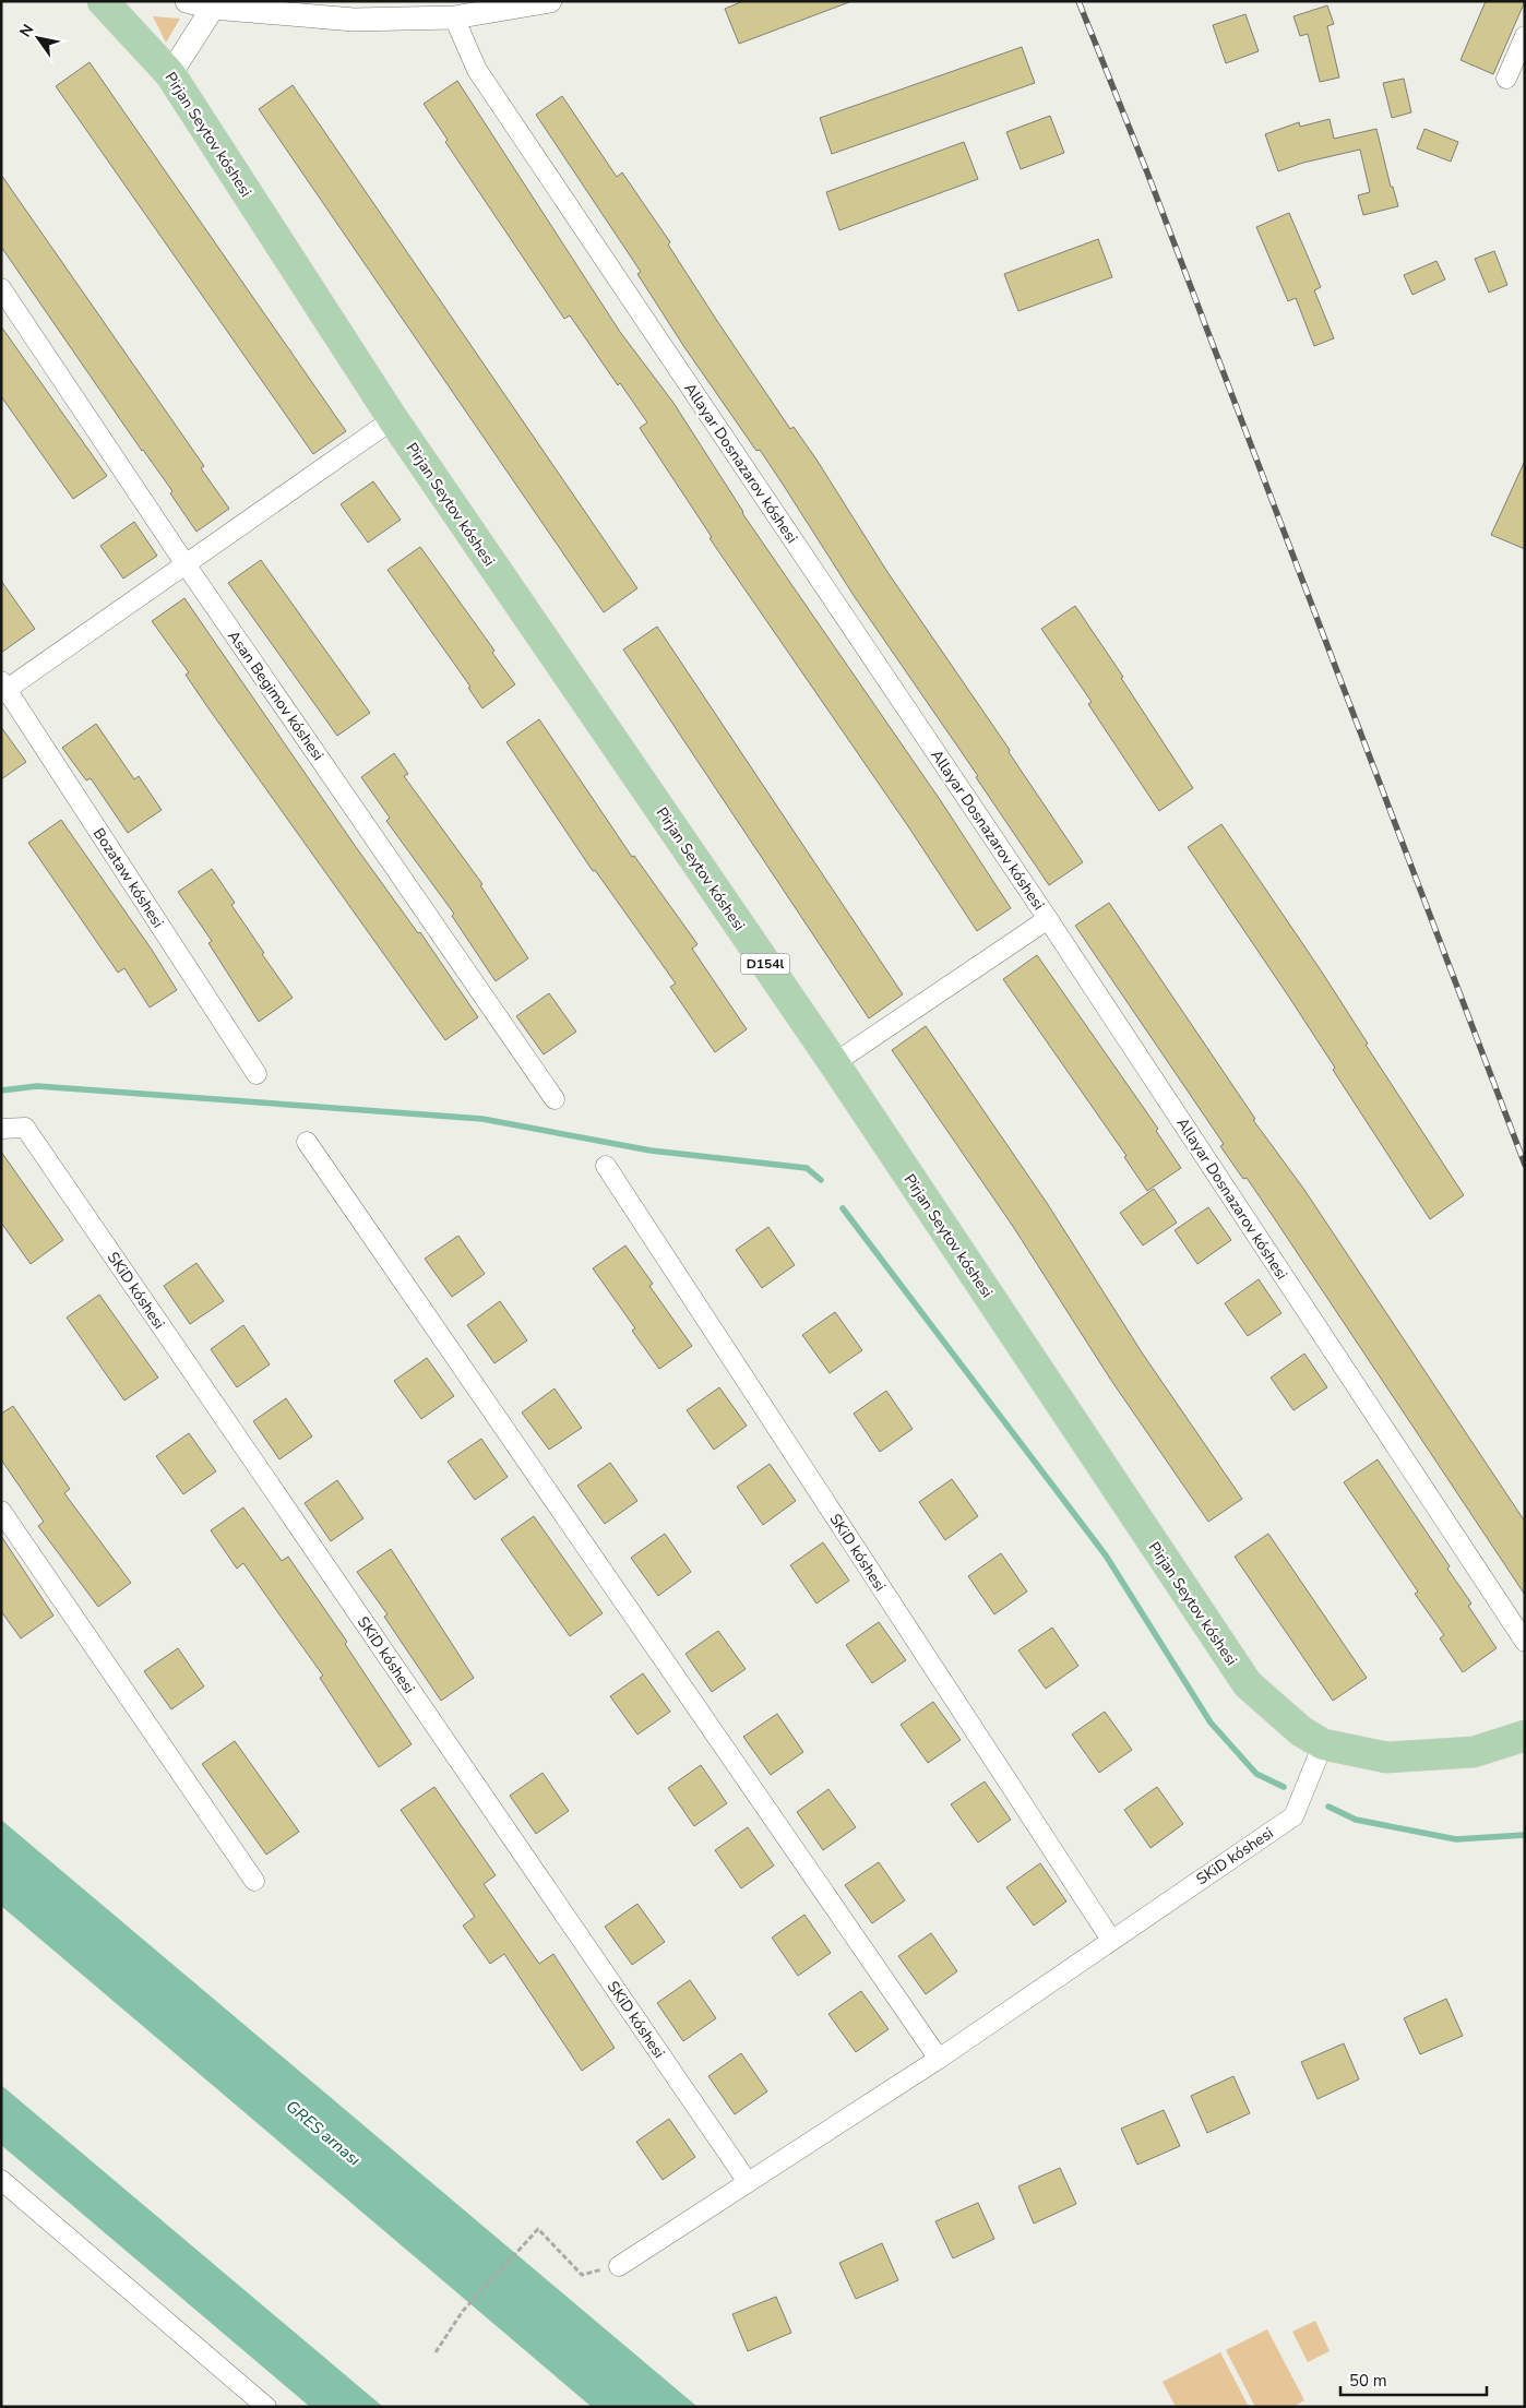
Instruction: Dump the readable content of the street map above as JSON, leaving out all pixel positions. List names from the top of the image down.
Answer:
{
  "streets": {
    "main road": ["Pirjan Seytov kóshesi", "D154l"],
    "street": [
      "Allayar Dosnazarov kóshesi",
      "Asan Begimov kóshesi",
      "Bozataw kóshesi",
      "SKiD kóshesi"
    ]
  },
  "crossings": [
    ["Pirjan Seytov kóshesi", "SKiD kóshesi"]
  ],
  "water": ["GRES arnası"],
  "scale_bar": "50 m",
  "north": "top left"
}
